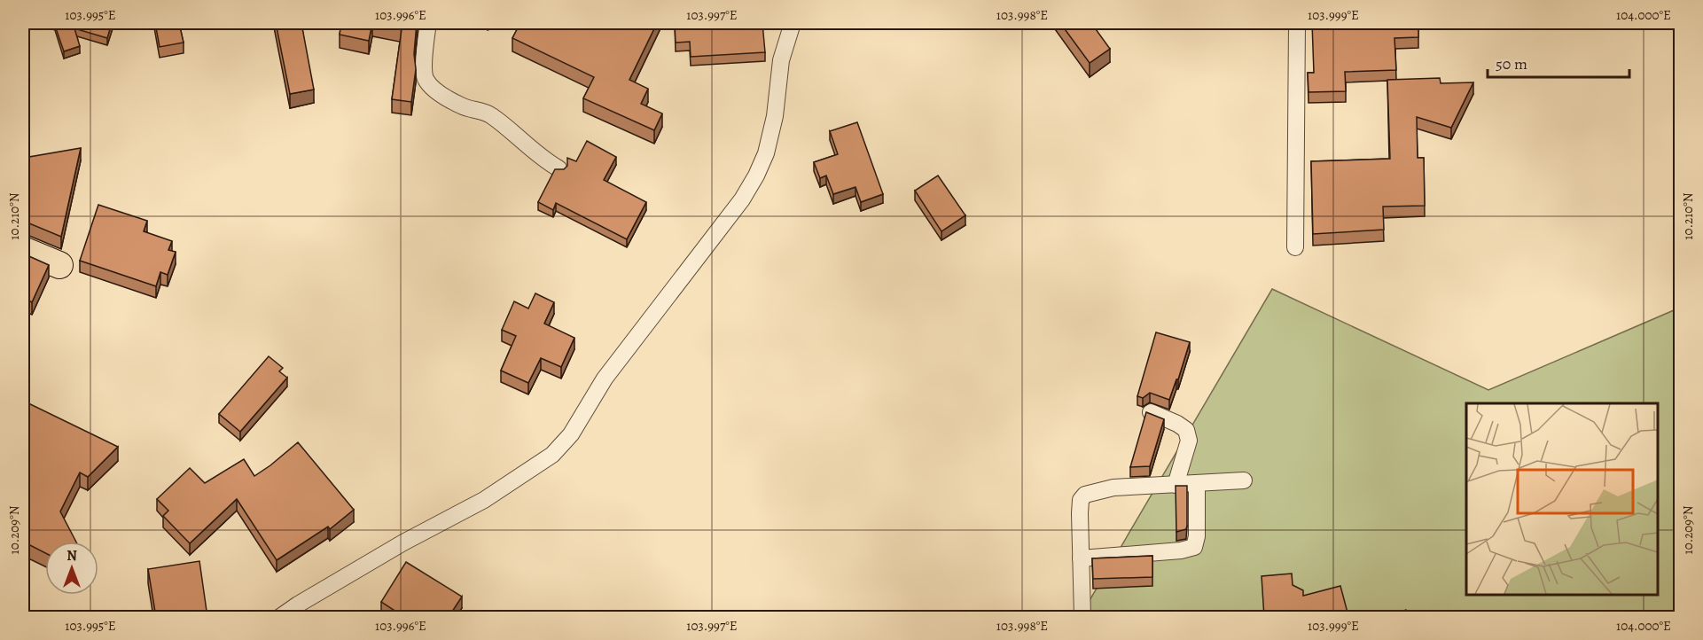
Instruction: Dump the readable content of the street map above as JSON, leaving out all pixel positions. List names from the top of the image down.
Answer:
{
  "scale_bar": "50 m",
  "north": "top",
  "coordinates": [
    "103.995°E",
    "103.996°E",
    "103.997°E",
    "103.998°E",
    "103.999°E",
    "104.000°E",
    "10.210°N",
    "10.209°N"
  ]
}
